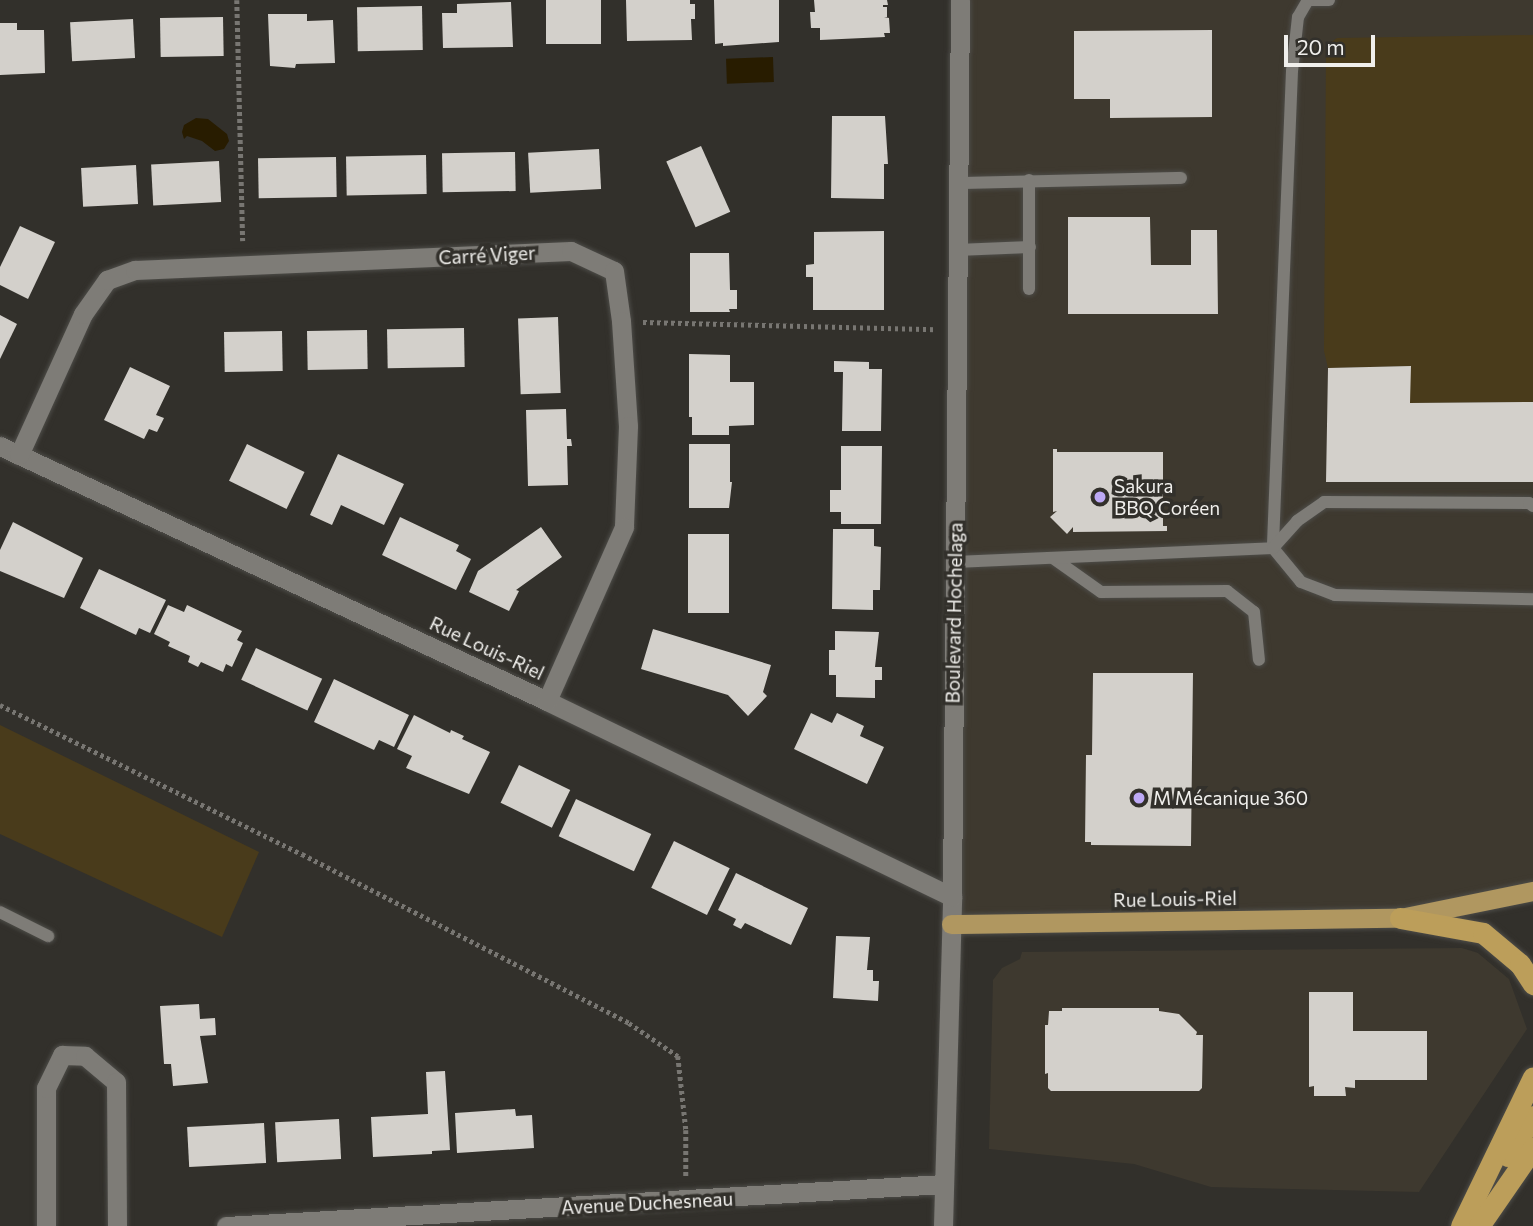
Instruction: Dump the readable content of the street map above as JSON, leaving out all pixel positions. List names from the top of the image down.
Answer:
{
  "streets": {
    "highway": ["Rue Louis-Riel"],
    "street": ["Carré Viger", "Boulevard Hochelaga", "Avenue Duchesneau"]
  },
  "crossings": [
    ["Carré Viger", "Rue Louis-Riel"],
    ["Boulevard Hochelaga", "Rue Louis-Riel"],
    ["Boulevard Hochelaga", "Avenue Duchesneau"]
  ],
  "places": ["Sakura BBQ Coréen", "M Mécanique 360"],
  "scale_bar": "20 m"
}
